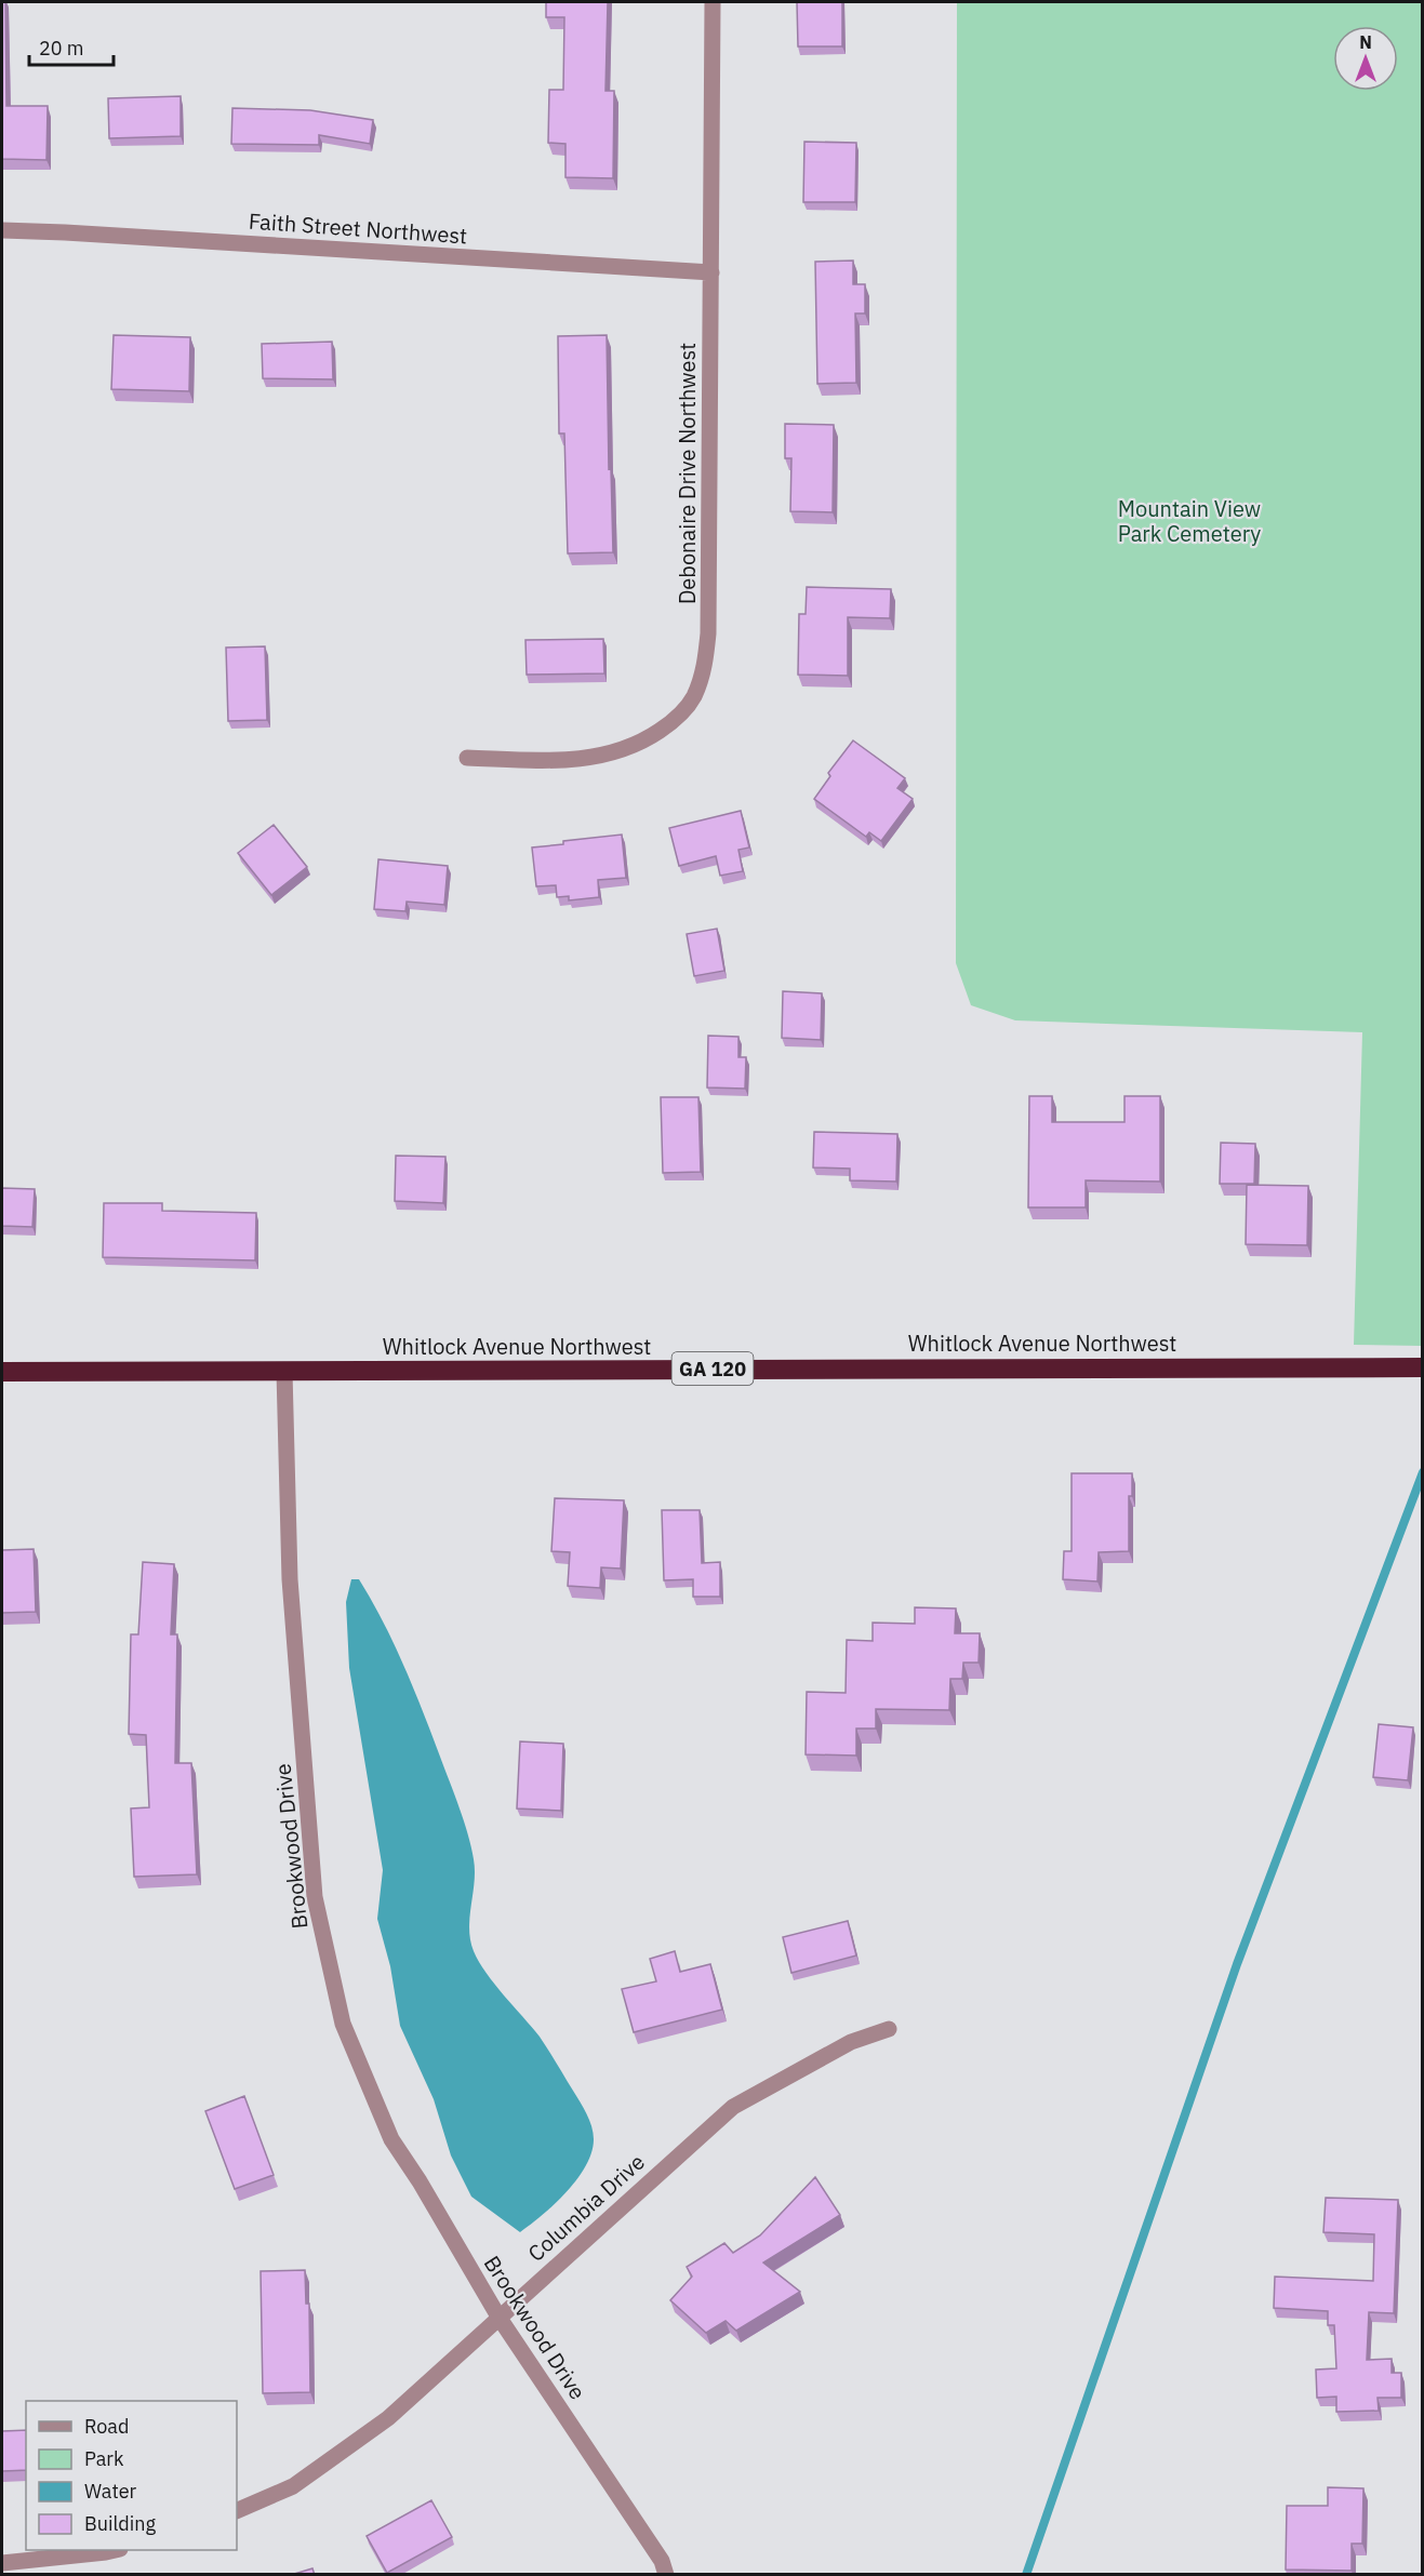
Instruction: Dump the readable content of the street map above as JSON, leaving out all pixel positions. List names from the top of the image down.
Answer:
{
  "streets": {
    "highway": ["Whitlock Avenue Northwest", "GA 120"],
    "street": [
      "Faith Street Northwest",
      "Debonaire Drive Northwest",
      "Brookwood Drive",
      "Columbia Drive"
    ]
  },
  "crossings": [
    ["Faith Street Northwest", "Debonaire Drive Northwest"],
    ["Whitlock Avenue Northwest", "Brookwood Drive"],
    ["Brookwood Drive", "Columbia Drive"]
  ],
  "parks": ["Mountain View Park Cemetery"],
  "legend": [
    "Road",
    "Park",
    "Water",
    "Building"
  ],
  "scale_bar": "20 m",
  "north": "top"
}
